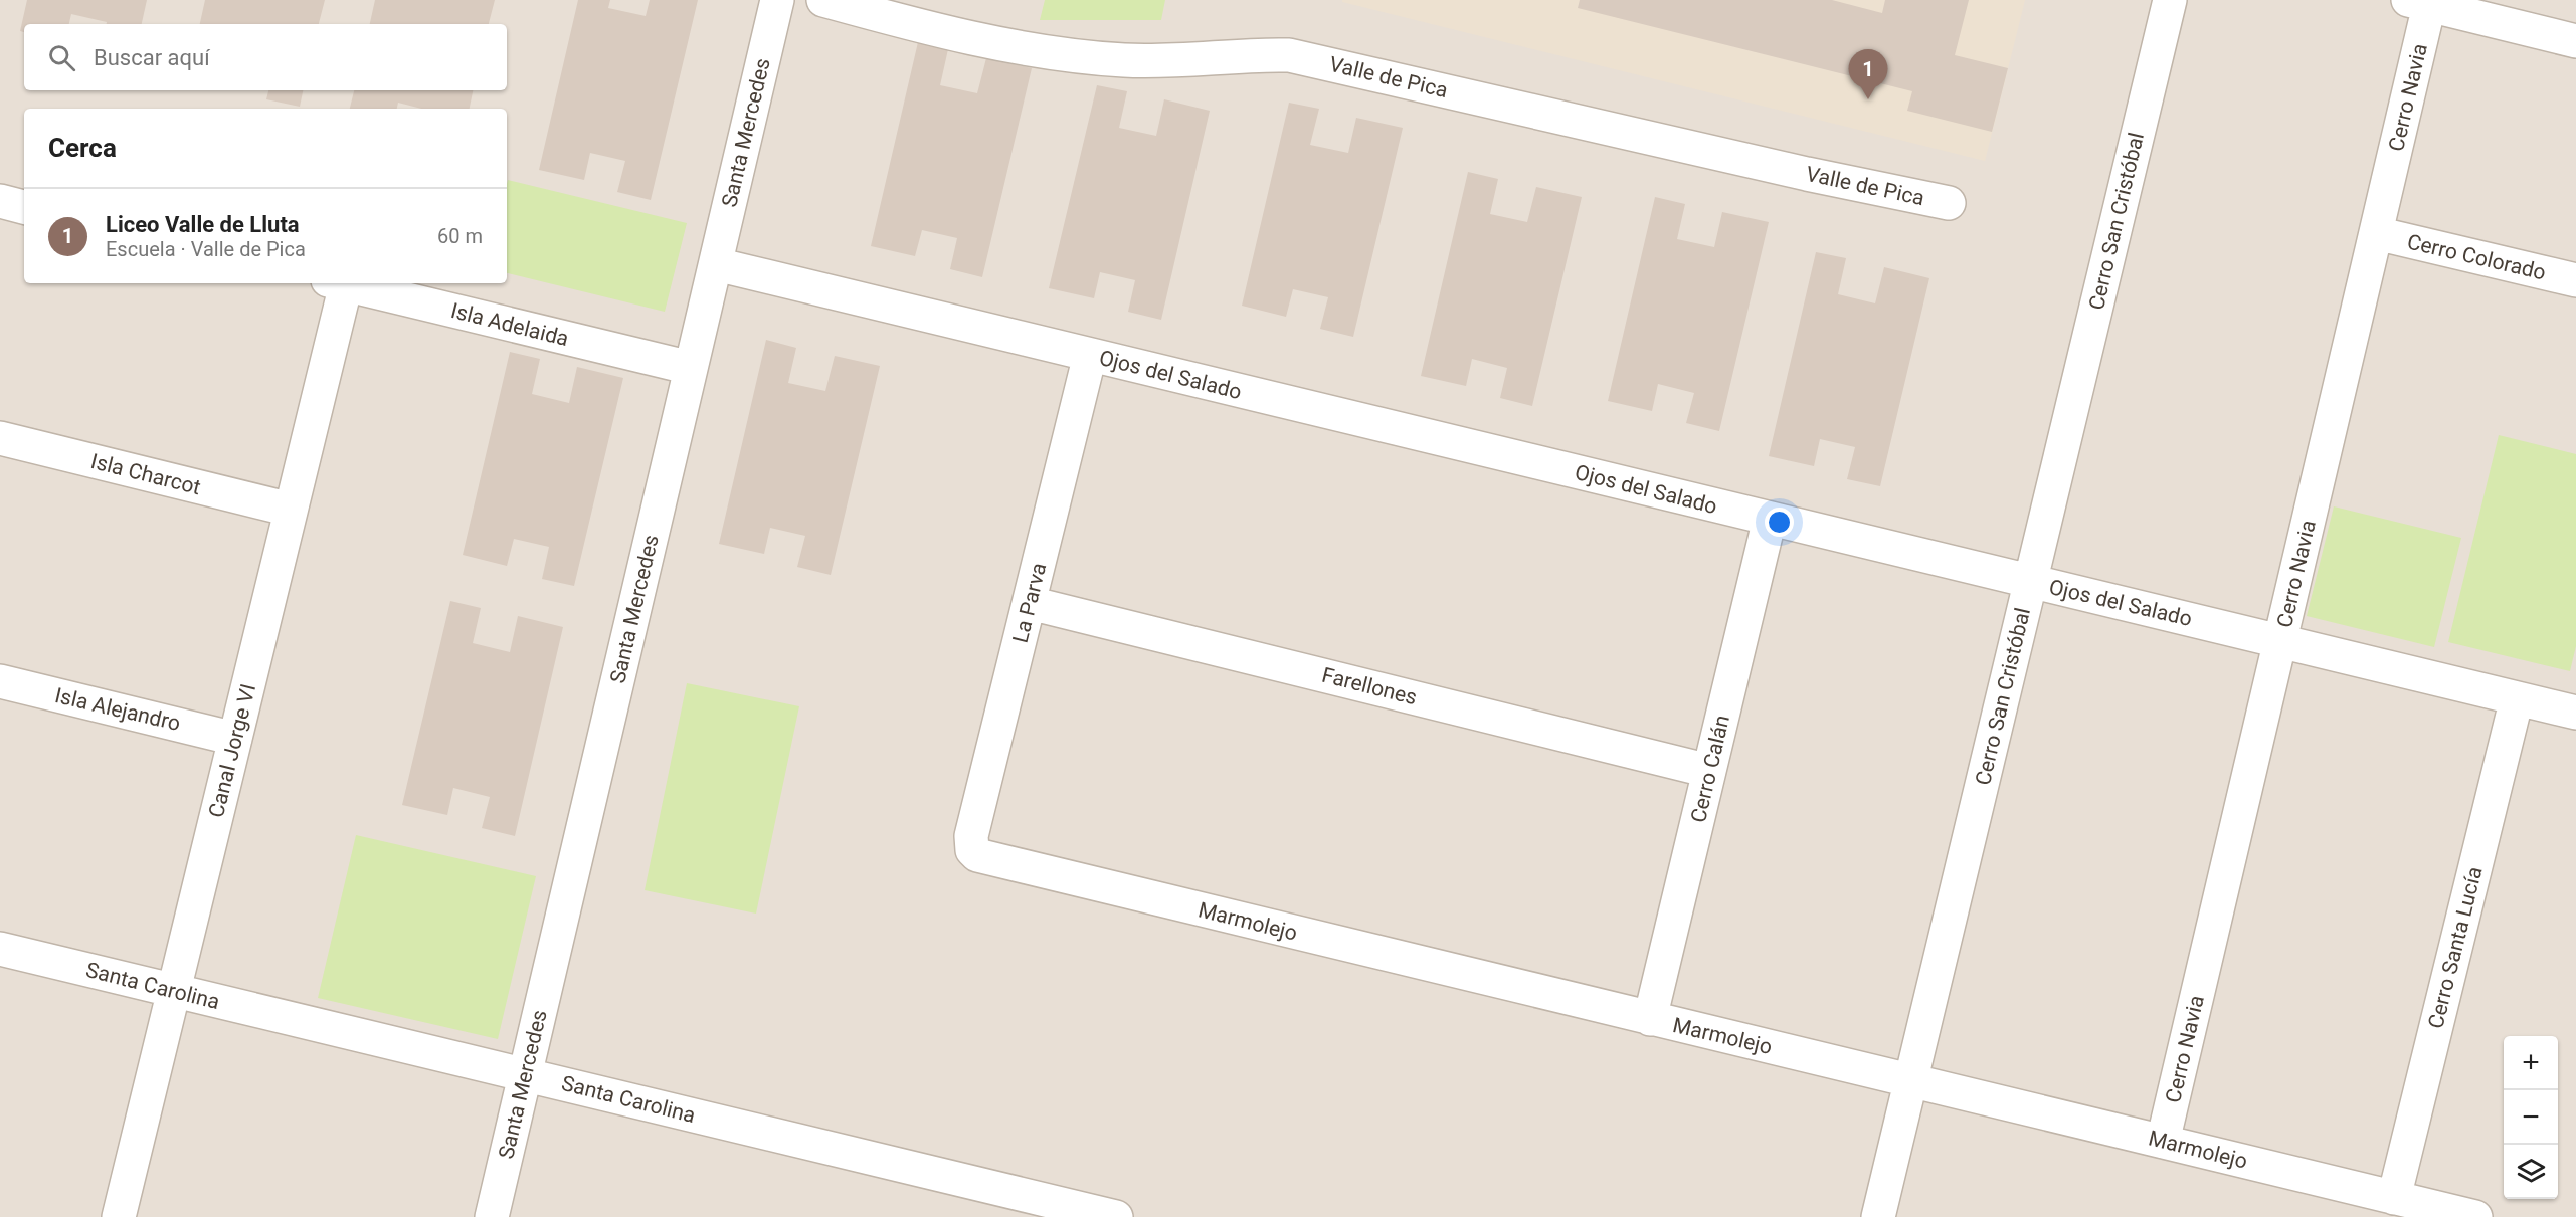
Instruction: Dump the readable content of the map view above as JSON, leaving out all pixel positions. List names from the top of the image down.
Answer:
{
  "streets": {
    "street": [
      "Valle de Pica",
      "Cerro Navia",
      "Santa Mercedes",
      "Cerro San Cristóbal",
      "Cerro Colorado",
      "Isla Adelaida",
      "Ojos del Salado",
      "Isla Charcot",
      "La Parva",
      "Farellones",
      "Isla Alejandro",
      "Canal Jorge VI",
      "Cerro Calán",
      "Marmolejo",
      "Cerro Santa Lucía",
      "Santa Carolina"
    ]
  },
  "crossings": [
    ["Cerro Navia", "Cerro Colorado"],
    ["Cerro Navia", "Ojos del Salado"],
    ["Cerro Navia", "Marmolejo"],
    ["Santa Mercedes", "Isla Adelaida"],
    ["Santa Mercedes", "Ojos del Salado"],
    ["Santa Mercedes", "Santa Carolina"],
    ["Cerro San Cristóbal", "Ojos del Salado"],
    ["Cerro San Cristóbal", "Marmolejo"],
    ["Ojos del Salado", "La Parva"],
    ["Ojos del Salado", "Cerro Calán"],
    ["Ojos del Salado", "Cerro Santa Lucía"],
    ["Isla Charcot", "Canal Jorge VI"],
    ["La Parva", "Farellones"],
    ["La Parva", "Marmolejo"],
    ["Farellones", "Cerro Calán"],
    ["Isla Alejandro", "Canal Jorge VI"],
    ["Canal Jorge VI", "Santa Carolina"],
    ["Cerro Calán", "Marmolejo"],
    ["Marmolejo", "Cerro Santa Lucía"]
  ],
  "page": {
    "search": "Buscar aquí",
    "pins": "1",
    "heading": "Cerca",
    "list": [
      {
        "mark": "1",
        "name": "Liceo Valle de Lluta",
        "note": "Escuela · Valle de Pica",
        "value": "60 m"
      }
    ],
    "map_buttons": ["+", "−"]
  }
}
